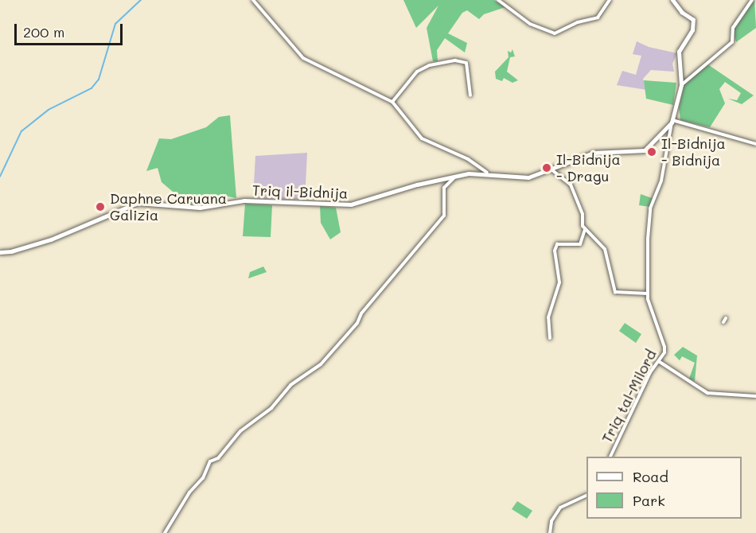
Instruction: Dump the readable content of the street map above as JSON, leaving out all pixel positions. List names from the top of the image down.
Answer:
{
  "streets": {
    "street": ["Triq il-Bidnija", "Triq tal-Milord"]
  },
  "crossings": [
    ["Triq il-Bidnija", "Triq tal-Milord"]
  ],
  "places": ["Il-Bidnija - Bidnija", "Il-Bidnija - Dragu", "Daphne Caruana Galizia"],
  "legend": ["Road", "Park"],
  "scale_bar": "200 m"
}
